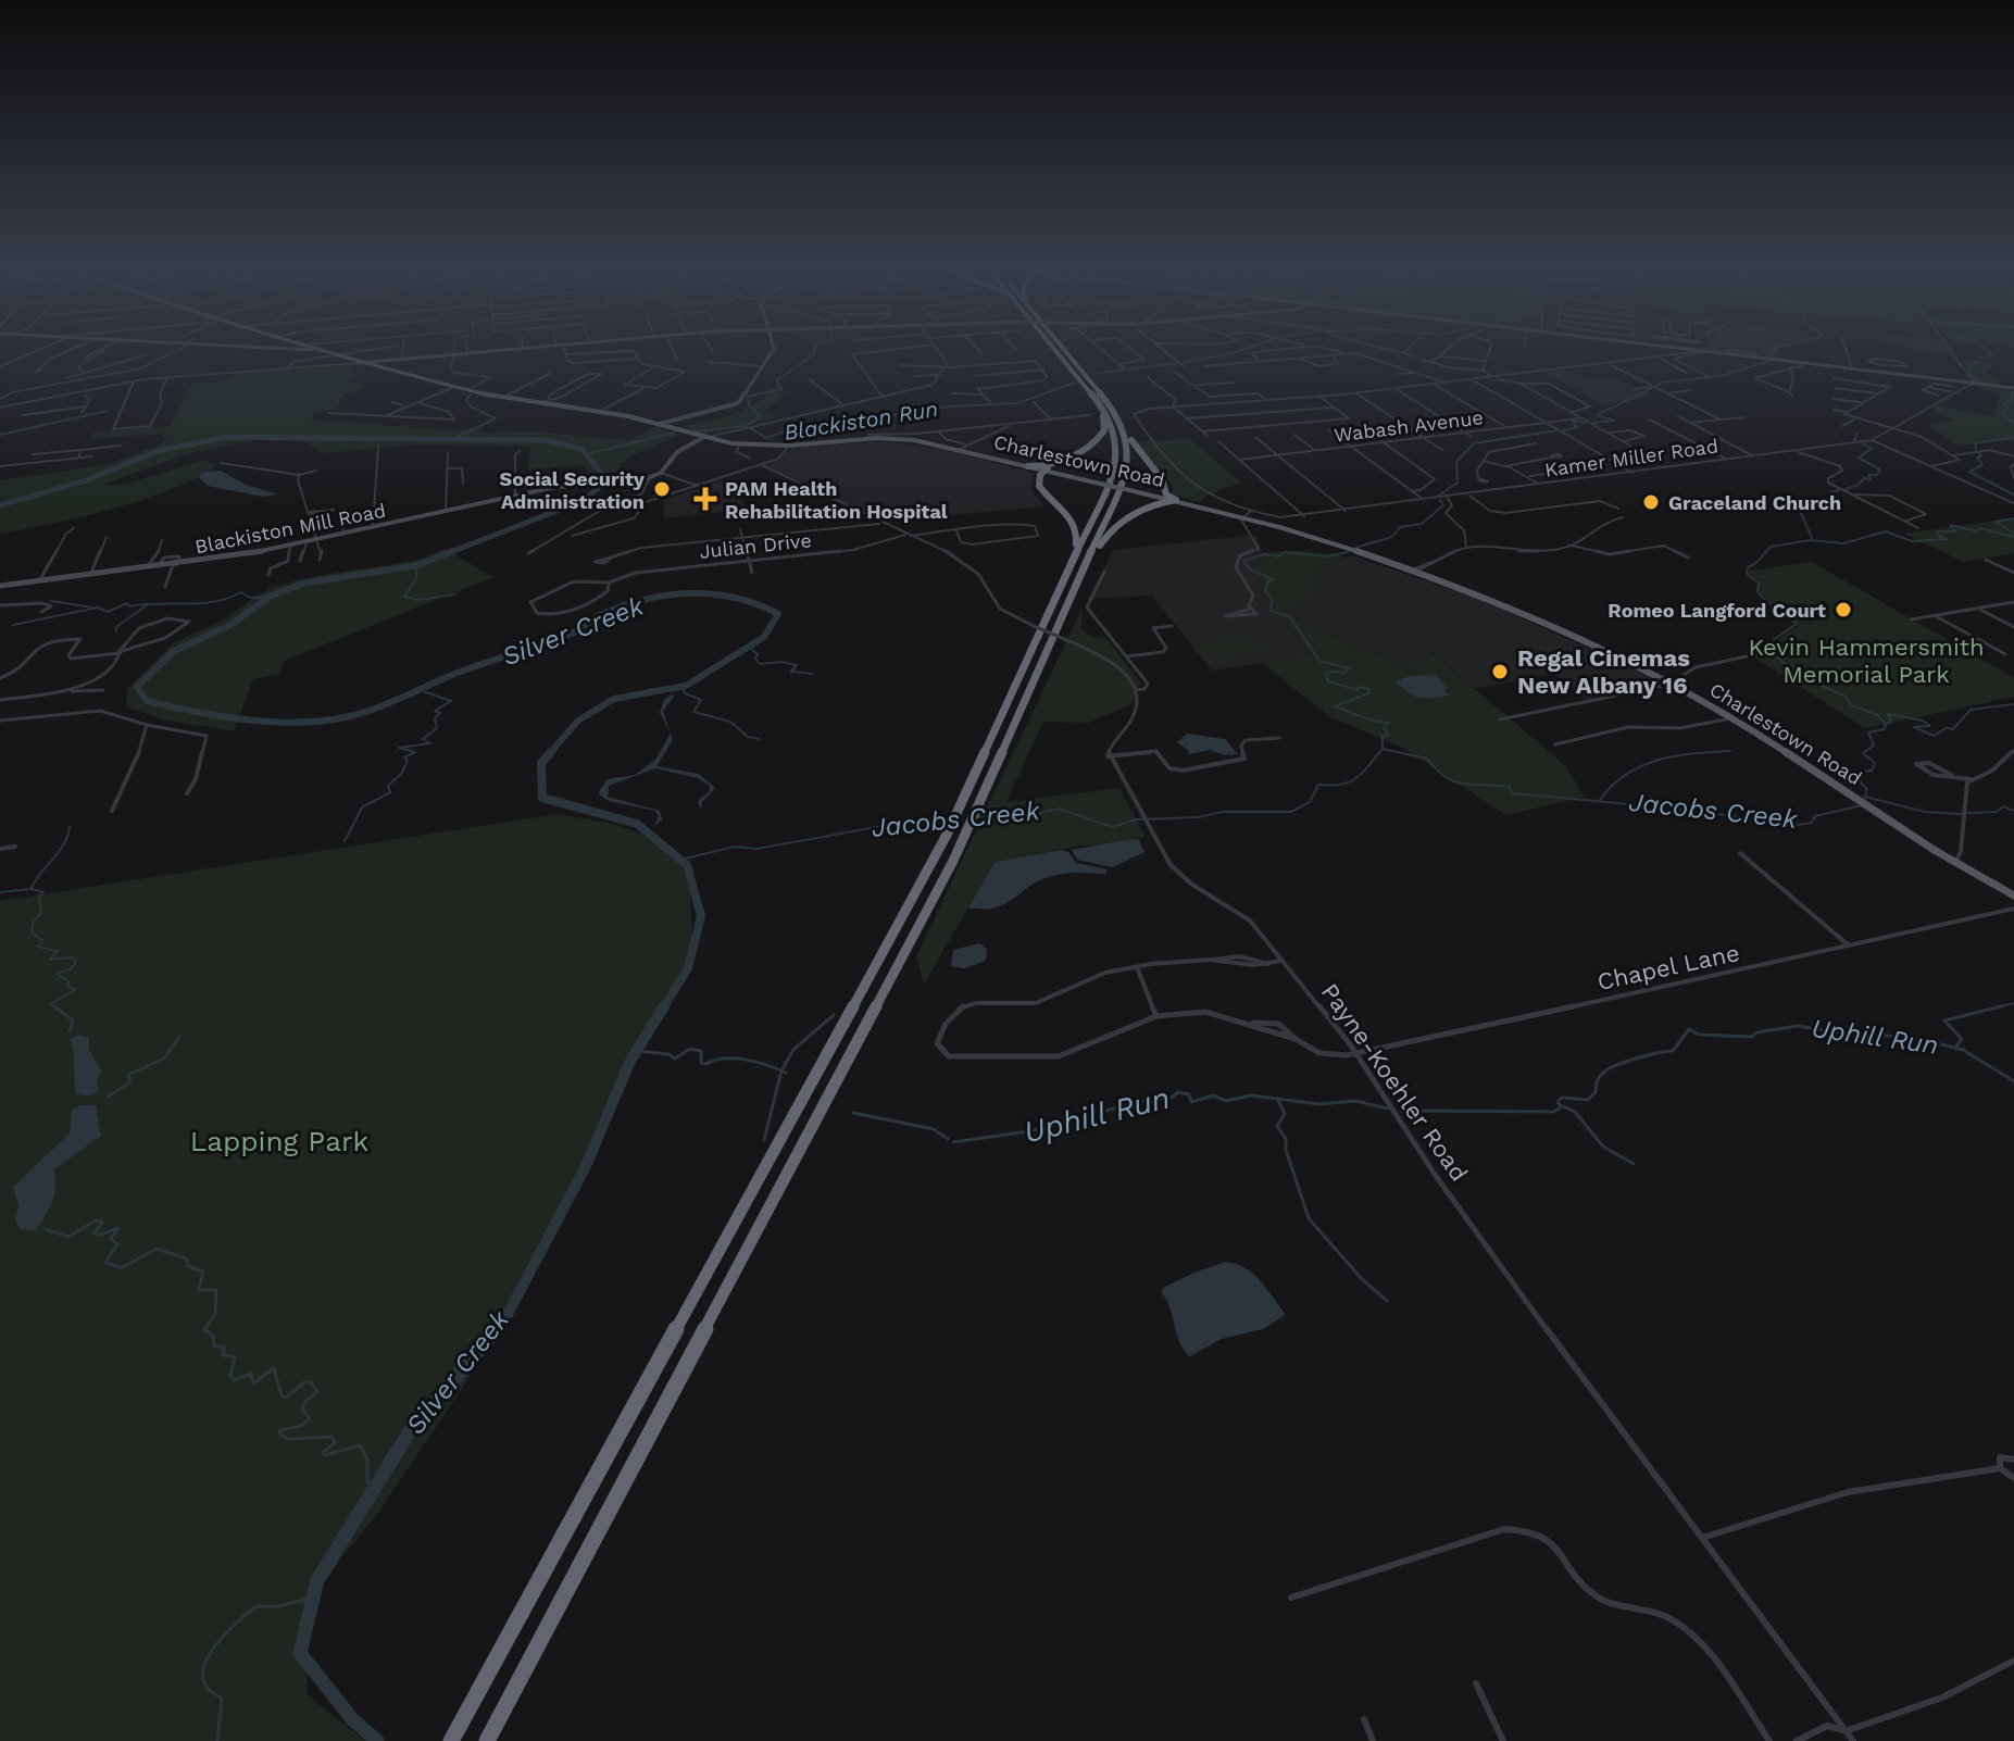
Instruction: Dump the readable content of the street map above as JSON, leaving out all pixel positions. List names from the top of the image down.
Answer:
{
  "streets": {
    "main road": ["Charlestown Road"],
    "street": [
      "Wabash Avenue",
      "Kamer Miller Road",
      "Blackiston Mill Road",
      "Julian Drive",
      "Chapel Lane",
      "Payne-Koehler Road"
    ]
  },
  "crossings": [
    ["Chapel Lane", "Payne-Koehler Road"]
  ],
  "water": [
    "Blackiston Run",
    "Silver Creek",
    "Jacobs Creek",
    "Uphill Run"
  ],
  "parks": ["Kevin Hammersmith Memorial Park", "Lapping Park"],
  "places": {
    "other": [
      "Social Security Administration",
      "Graceland Church",
      "Romeo Langford Court",
      "Regal Cinemas New Albany 16"
    ],
    "health": ["PAM Health Rehabilitation Hospital"]
  }
}
